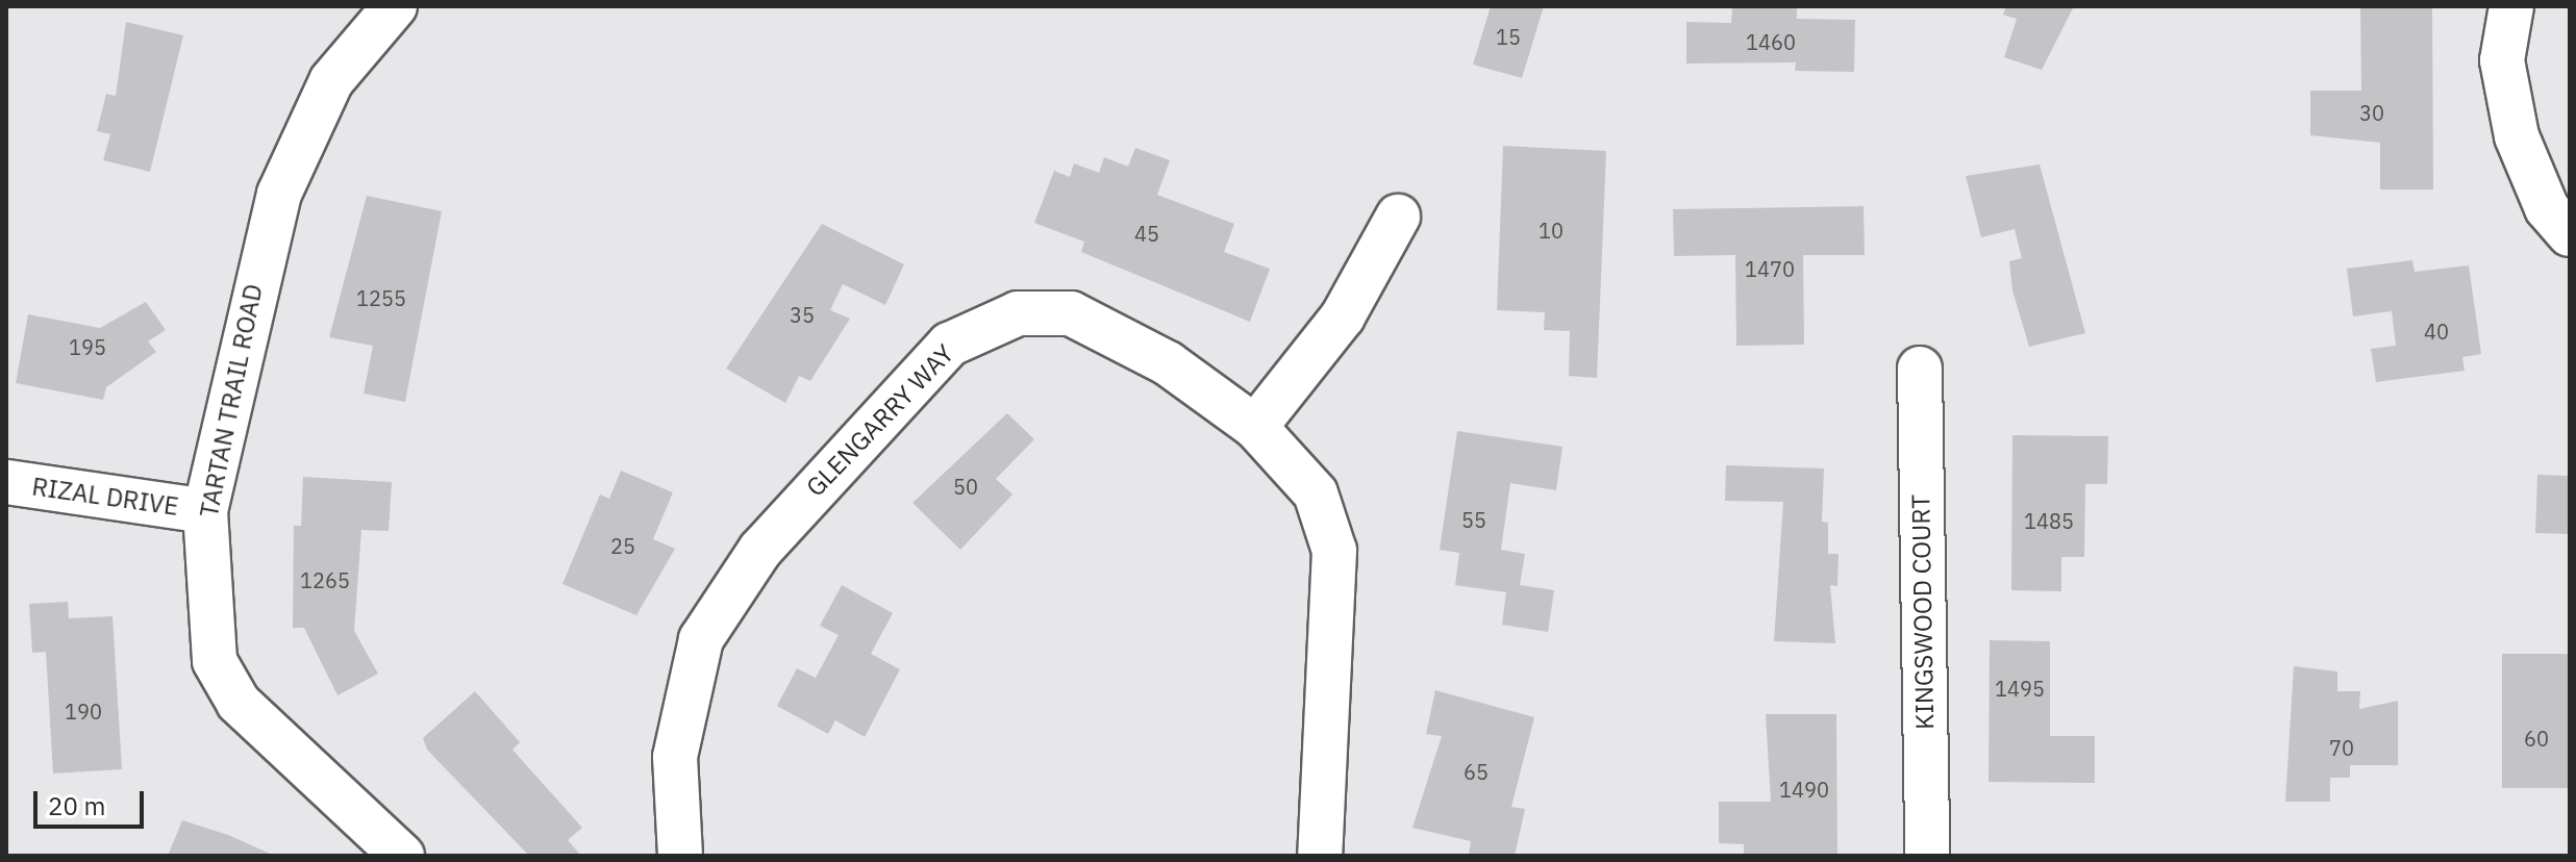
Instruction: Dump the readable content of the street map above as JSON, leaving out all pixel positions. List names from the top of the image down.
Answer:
{
  "streets": {
    "street": [
      "TARTAN TRAIL ROAD",
      "GLENGARRY WAY",
      "RIZAL DRIVE",
      "KINGSWOOD COURT"
    ]
  },
  "crossings": [
    ["TARTAN TRAIL ROAD", "RIZAL DRIVE"]
  ],
  "house_numbers": [
    "15",
    "1460",
    "30",
    "10",
    "45",
    "1470",
    "1255",
    "35",
    "40",
    "195",
    "50",
    "55",
    "1485",
    "25",
    "1265",
    "1495",
    "190",
    "60",
    "70",
    "65",
    "1490"
  ],
  "scale_bar": "20 m"
}
